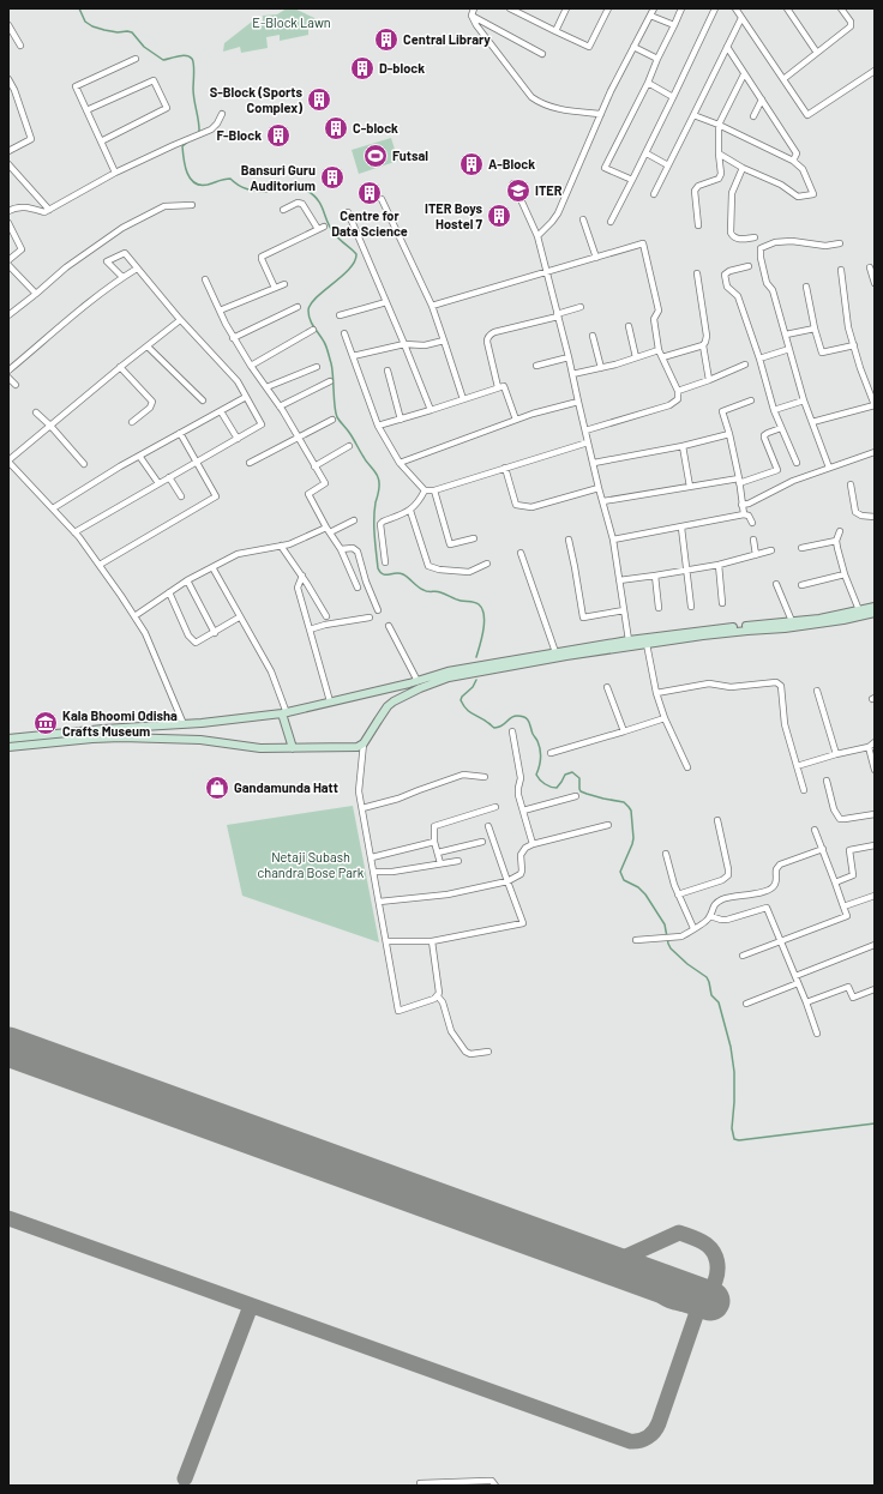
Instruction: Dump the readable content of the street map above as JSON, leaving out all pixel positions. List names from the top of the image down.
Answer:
{
  "parks": ["E-Block Lawn", "Netaji Subash chandra Bose Park"],
  "places": {
    "building": [
      "Central Library",
      "D-block",
      "S-Block (Sports Complex)",
      "C-block",
      "F-Block",
      "A-Block",
      "Bansuri Guru Auditorium",
      "Centre for Data Science",
      "ITER Boys Hostel 7"
    ],
    "sports": ["Futsal"],
    "school or university": ["ITER"],
    "museum": ["Kala Bhoomi Odisha Crafts Museum"],
    "shop": ["Gandamunda Hatt"]
  }
}
